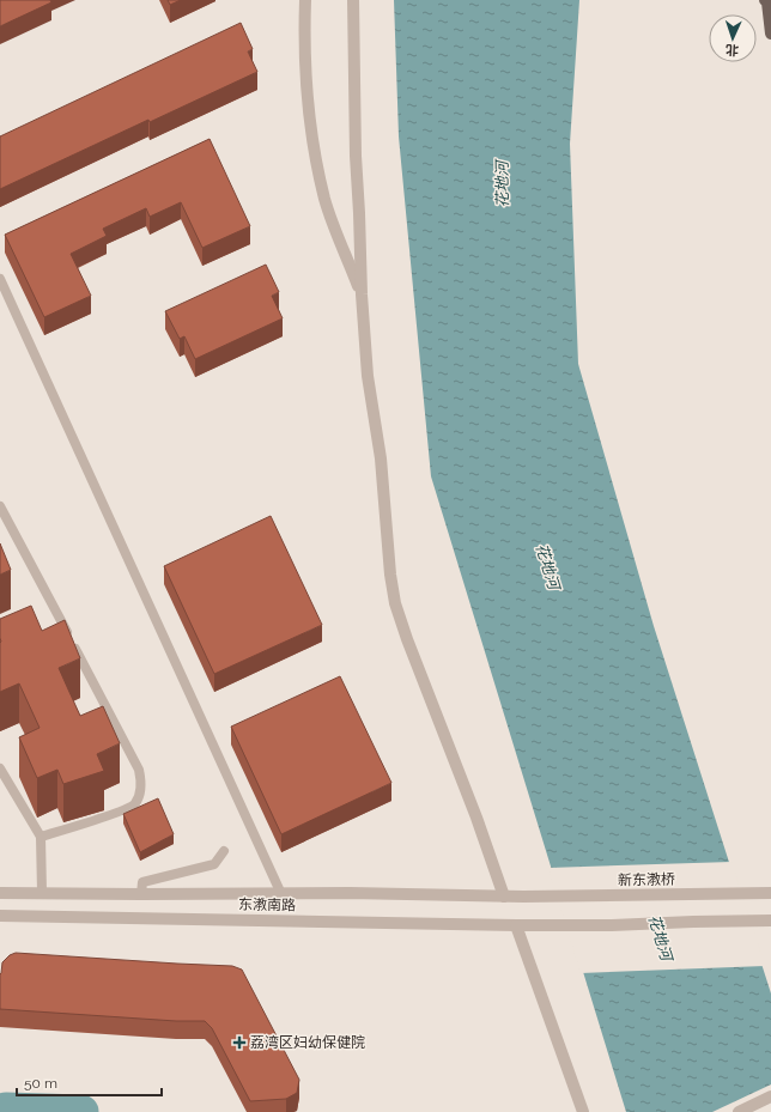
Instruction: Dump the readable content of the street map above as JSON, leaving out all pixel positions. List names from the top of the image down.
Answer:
{
  "streets": {
    "street": ["新东漖桥", "东漖南路"]
  },
  "crossings": [
    ["新东漖桥", "东漖南路"]
  ],
  "water": ["花地河"],
  "places": {
    "health": ["荔湾区妇幼保健院"]
  },
  "scale_bar": "50 m",
  "north": "bottom"
}
